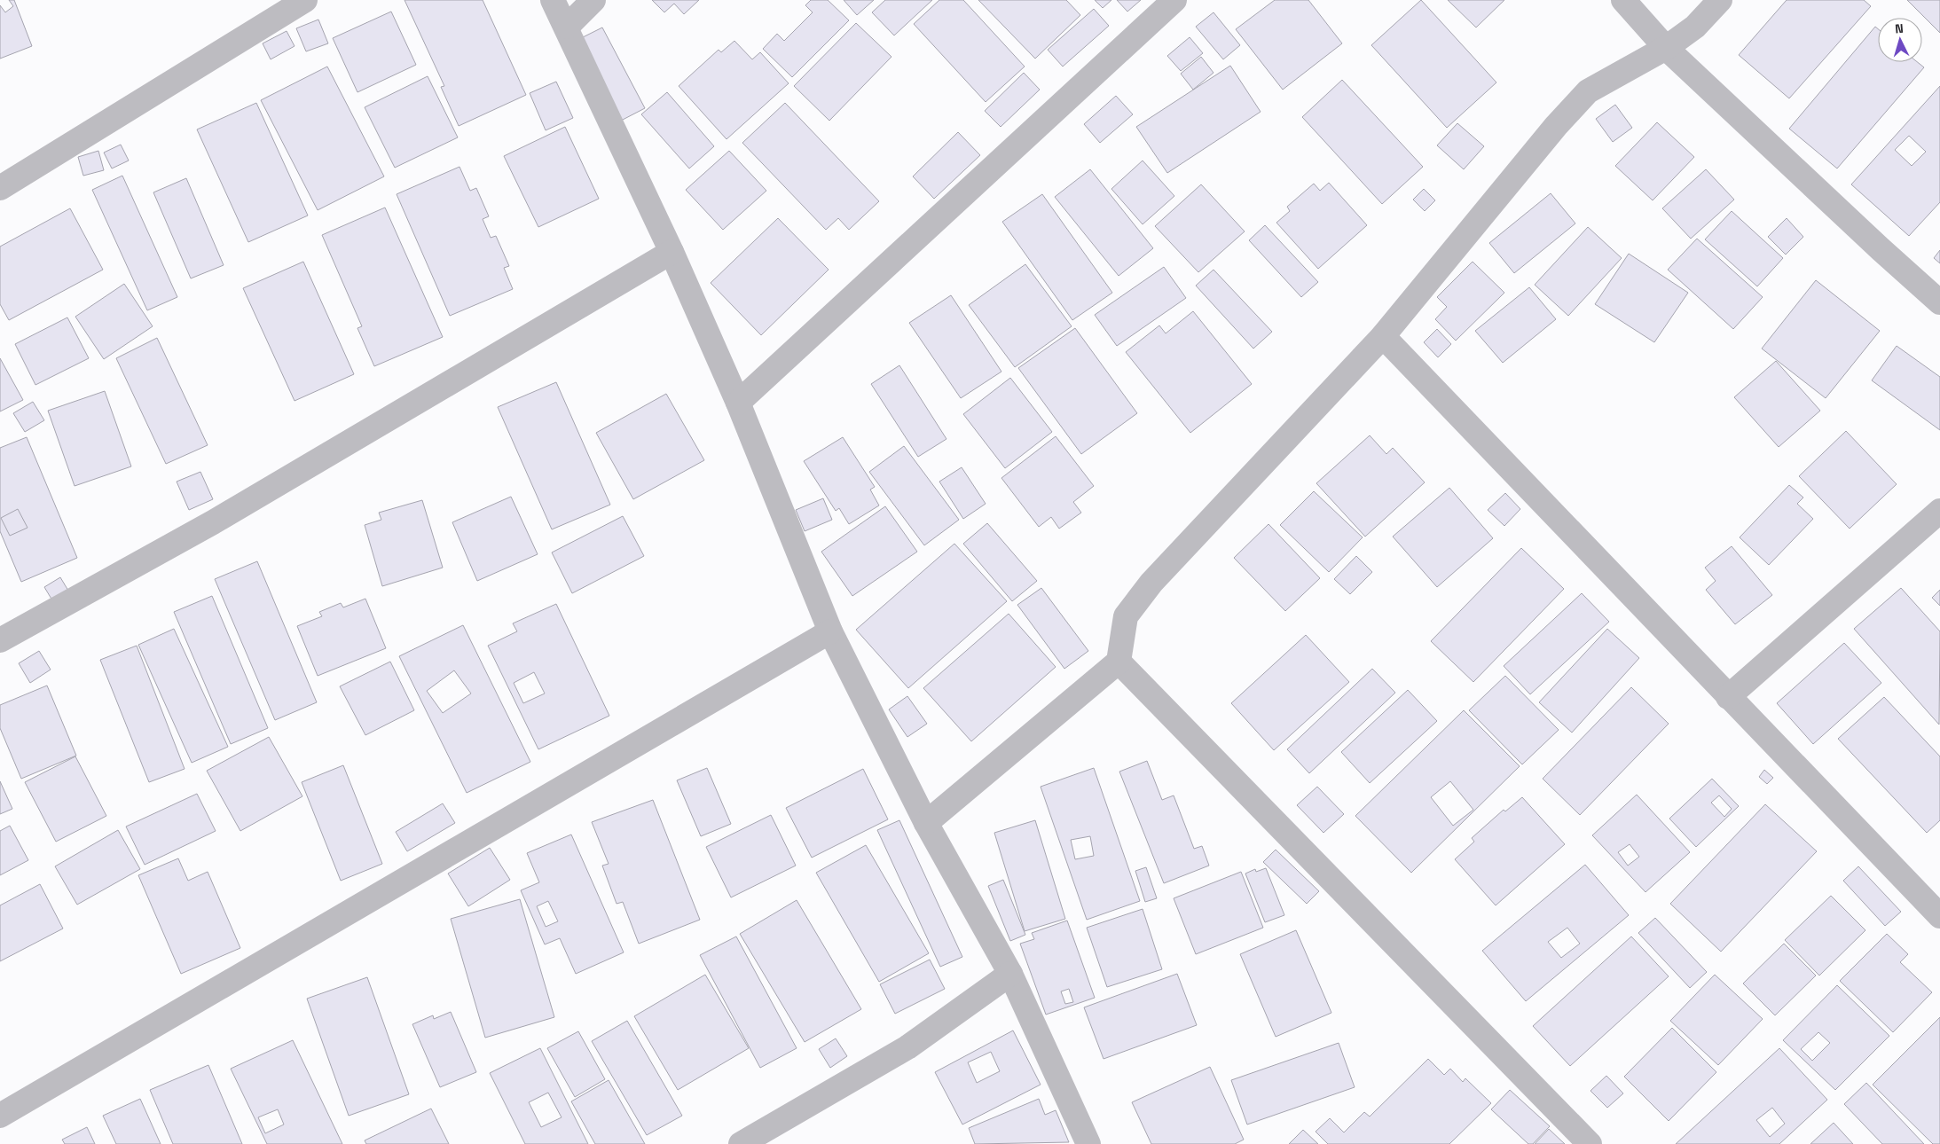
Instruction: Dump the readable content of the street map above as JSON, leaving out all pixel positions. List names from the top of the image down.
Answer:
{
  "north": "top"
}
